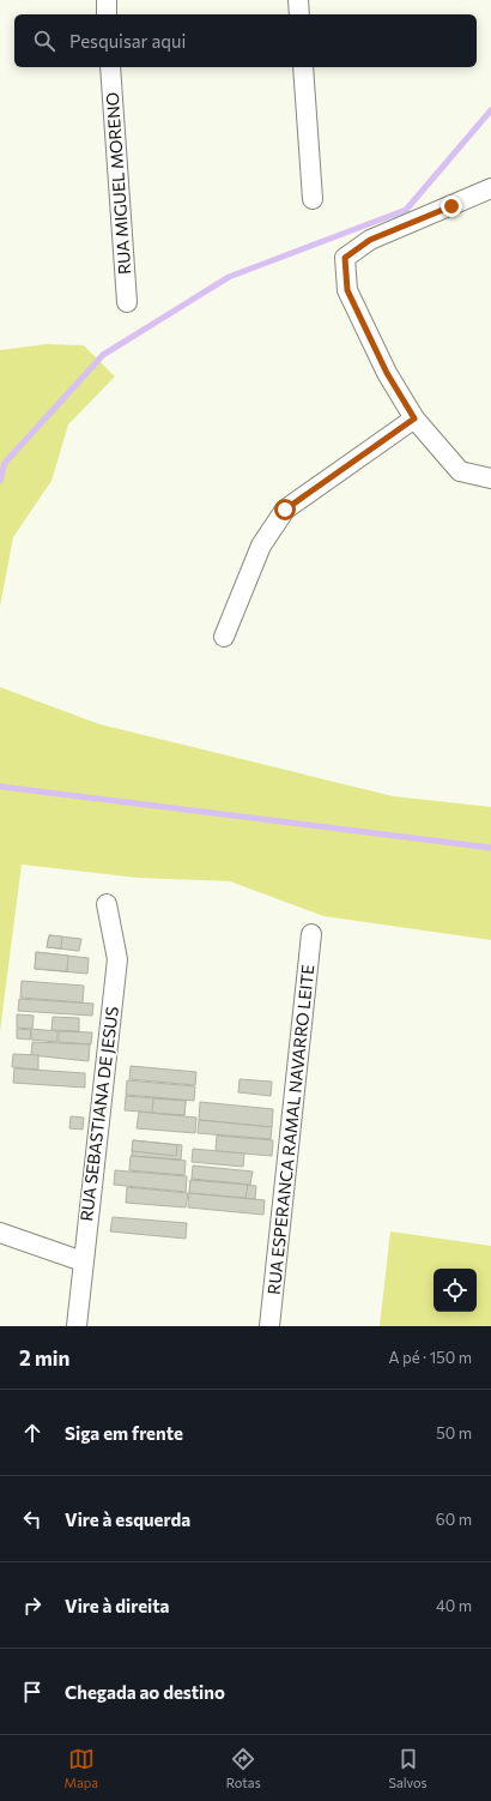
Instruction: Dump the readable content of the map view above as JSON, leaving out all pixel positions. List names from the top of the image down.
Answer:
{
  "streets": {
    "street": ["RUA MIGUEL MORENO", "RUA SEBASTIANA DE JESUS", "RUA ESPERANCA RAMAL NAVARRO LEITE"]
  },
  "page": {
    "search": "Pesquisar aqui",
    "heading": ["2 min", "A pé · 150 m"],
    "list": [
      ["Siga em frente", "50 m"],
      ["Vire à esquerda", "60 m"],
      ["Vire à direita", "40 m"],
      "Chegada ao destino"
    ],
    "nav": ["Mapa", "Rotas", "Salvos"]
  }
}
